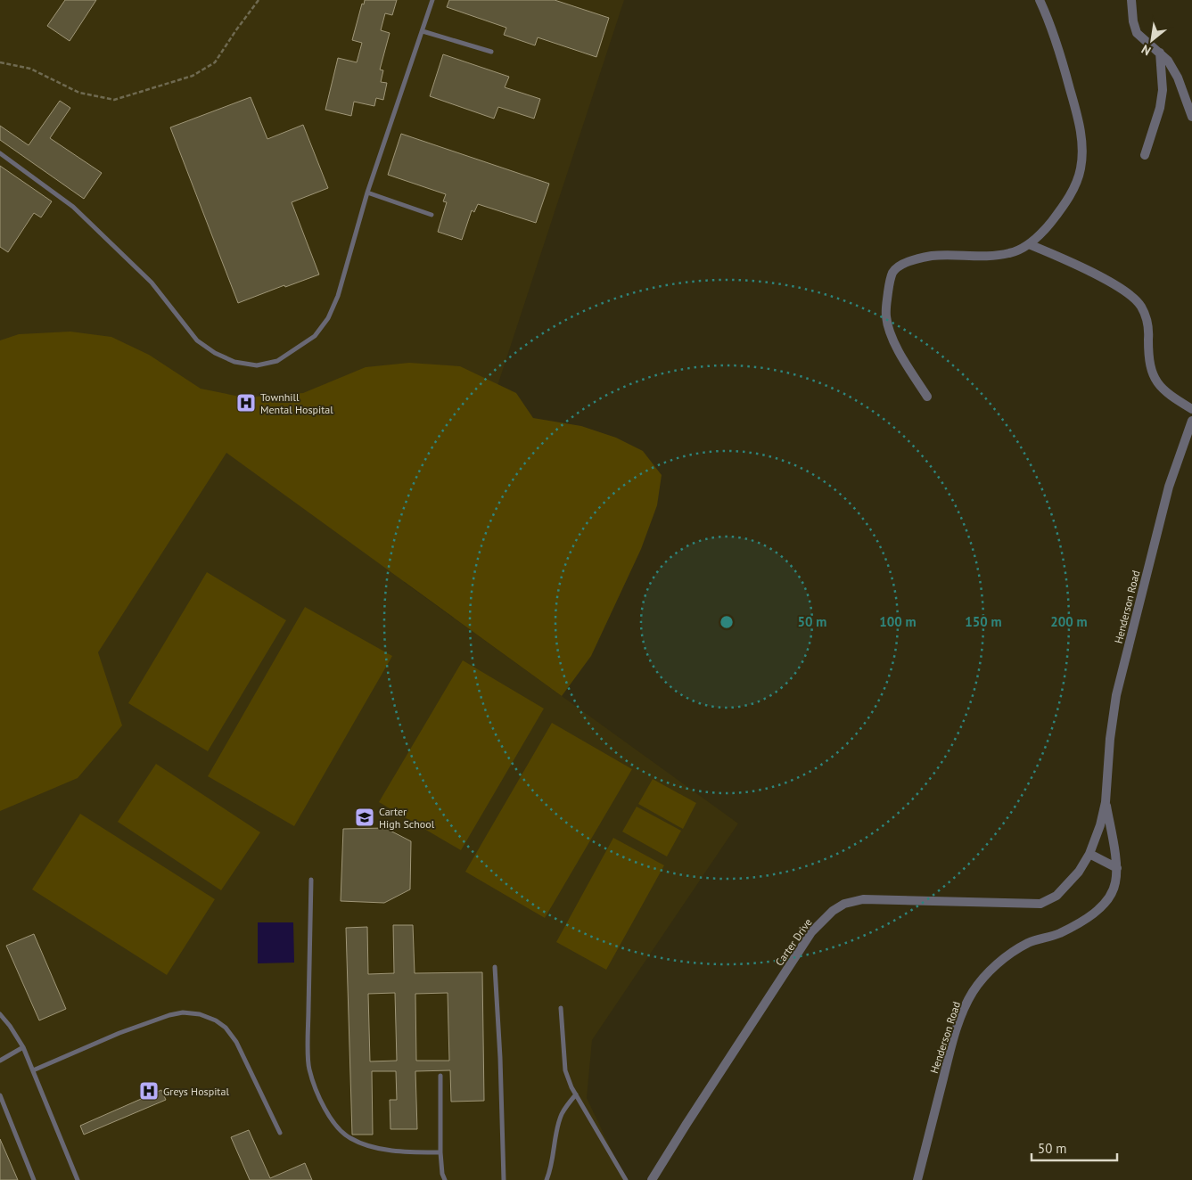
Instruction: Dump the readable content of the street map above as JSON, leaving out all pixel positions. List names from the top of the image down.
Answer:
{
  "streets": {
    "street": ["Henderson Road", "Carter Drive"]
  },
  "crossings": [
    ["Henderson Road", "Carter Drive"]
  ],
  "places": {
    "hospital": ["Townhill Mental Hospital", "Greys Hospital"],
    "school or university": ["Carter High School"]
  },
  "scale_bar": "50 m",
  "north": "bottom left",
  "rings": [
    "50 m",
    "100 m",
    "150 m",
    "200 m"
  ]
}
